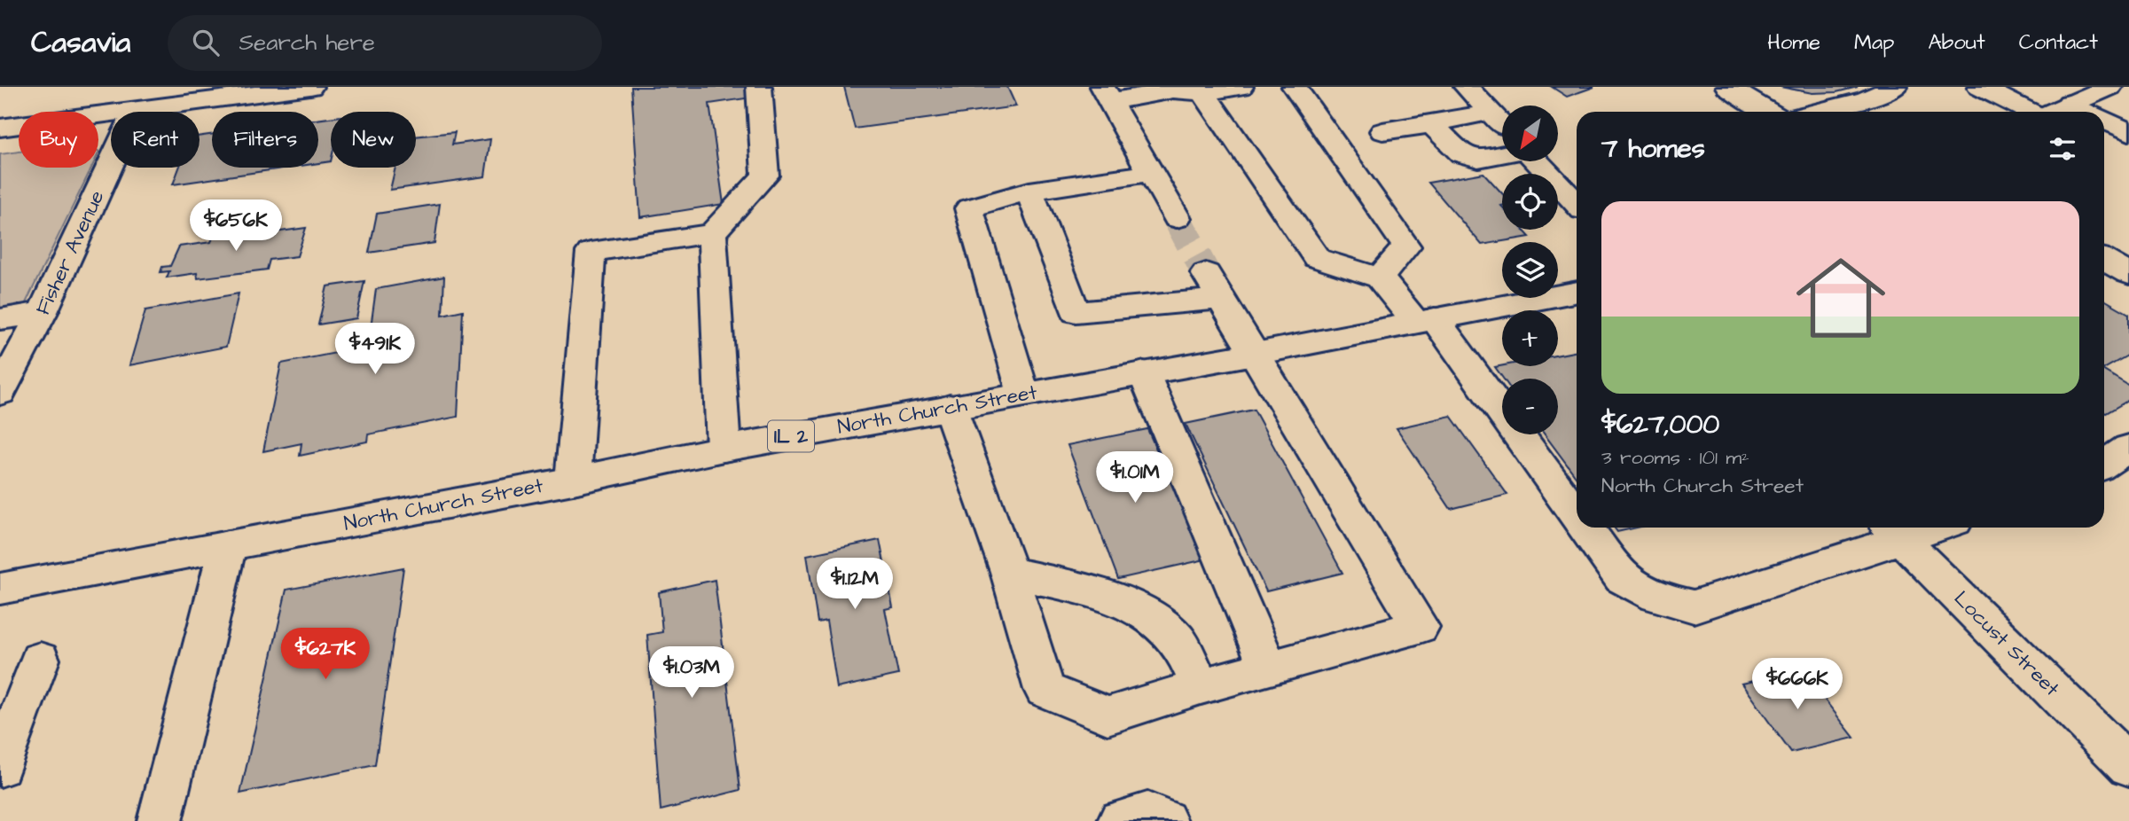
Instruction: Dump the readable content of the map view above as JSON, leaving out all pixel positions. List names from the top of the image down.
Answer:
{
  "streets": {
    "main road": [
      "Fisher Avenue",
      "North Church Street",
      "IL 2",
      "Locust Street"
    ]
  },
  "north": "bottom left",
  "page": {
    "header": "Casavia",
    "search": "Search here",
    "nav": [
      "Home",
      "Map",
      "About",
      "Contact"
    ],
    "map_buttons": ["+", "−"],
    "chip": [
      "Buy",
      "Rent",
      "Filters",
      "New"
    ],
    "heading": "7 homes",
    "list": [
      {
        "name": "$627,000",
        "note": "3 rooms · 101 m² · North Church Street"
      }
    ],
    "price": [
      "$656K",
      "$491K",
      "$1.01M",
      "$1.12M",
      "$627K",
      "$1.03M",
      "$666K"
    ]
  }
}
